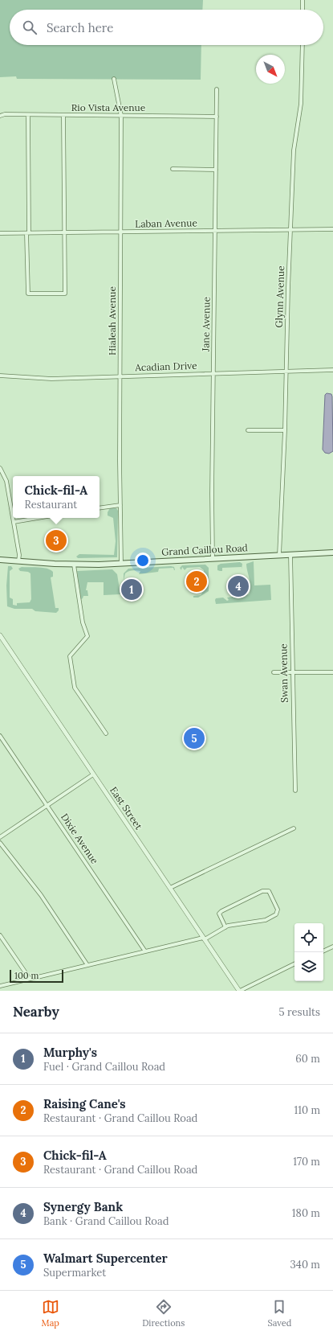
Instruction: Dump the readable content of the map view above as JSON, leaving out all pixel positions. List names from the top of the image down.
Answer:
{
  "streets": {
    "main road": ["Grand Caillou Road"],
    "street": [
      "Rio Vista Avenue",
      "Laban Avenue",
      "Glynn Avenue",
      "Hialeah Avenue",
      "Jane Avenue",
      "Acadian Drive",
      "Swan Avenue",
      "East Street",
      "Dixie Avenue"
    ]
  },
  "crossings": [
    ["Rio Vista Avenue", "Hialeah Avenue"],
    ["Rio Vista Avenue", "Jane Avenue"],
    ["Laban Avenue", "Glynn Avenue"],
    ["Laban Avenue", "Hialeah Avenue"],
    ["Laban Avenue", "Jane Avenue"],
    ["Glynn Avenue", "Acadian Drive"],
    ["Glynn Avenue", "Grand Caillou Road"],
    ["Hialeah Avenue", "Acadian Drive"],
    ["Hialeah Avenue", "Grand Caillou Road"],
    ["Jane Avenue", "Acadian Drive"],
    ["Jane Avenue", "Grand Caillou Road"],
    ["Grand Caillou Road", "Swan Avenue"]
  ],
  "scale_bar": "100 m",
  "north": "bottom right",
  "page": {
    "search": "Search here",
    "popup": ["Chick-fil-A", "Restaurant"],
    "pins": [
      "3",
      "2",
      "4",
      "1",
      "5"
    ],
    "scale": "100 m",
    "heading": ["Nearby", "5 results"],
    "list": [
      {
        "mark": "1",
        "name": "Murphy's",
        "note": "Fuel · Grand Caillou Road",
        "value": "60 m"
      },
      {
        "mark": "2",
        "name": "Raising Cane's",
        "note": "Restaurant · Grand Caillou Road",
        "value": "110 m"
      },
      {
        "mark": "3",
        "name": "Chick-fil-A",
        "note": "Restaurant · Grand Caillou Road",
        "value": "170 m"
      },
      {
        "mark": "4",
        "name": "Synergy Bank",
        "note": "Bank · Grand Caillou Road",
        "value": "180 m"
      },
      {
        "mark": "5",
        "name": "Walmart Supercenter",
        "note": "Supermarket",
        "value": "340 m"
      }
    ],
    "nav": ["Map", "Directions", "Saved"]
  }
}
